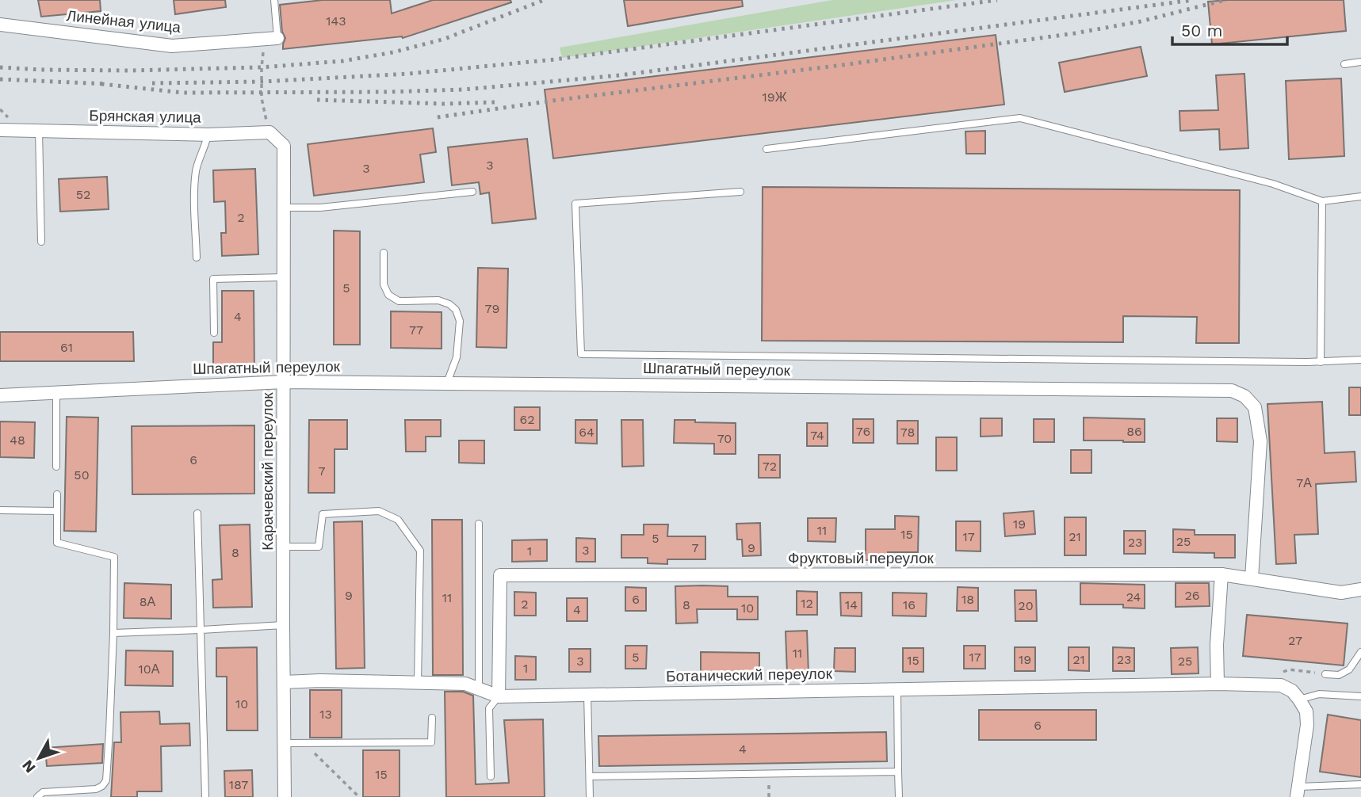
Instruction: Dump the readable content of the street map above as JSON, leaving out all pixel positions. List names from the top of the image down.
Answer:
{
  "streets": {
    "street": [
      "Линейная улица",
      "Брянская улица",
      "Шпагатный переулок",
      "Карачевский переулок",
      "Фруктовый переулок",
      "Ботанический переулок"
    ]
  },
  "crossings": [
    ["Брянская улица", "Карачевский переулок"],
    ["Шпагатный переулок", "Карачевский переулок"],
    ["Шпагатный переулок", "Фруктовый переулок"],
    ["Карачевский переулок", "Ботанический переулок"],
    ["Фруктовый переулок", "Ботанический переулок"]
  ],
  "house_numbers": [
    "143",
    "19Ж",
    "3",
    "3",
    "52",
    "2",
    "5",
    "79",
    "4",
    "77",
    "61",
    "62",
    "76",
    "86",
    "64",
    "78",
    "74",
    "70",
    "48",
    "6",
    "72",
    "7",
    "50",
    "7А",
    "19",
    "11",
    "15",
    "17",
    "21",
    "5",
    "25",
    "23",
    "7",
    "9",
    "3",
    "1",
    "8",
    "9",
    "26",
    "24",
    "11",
    "6",
    "18",
    "8А",
    "12",
    "2",
    "8",
    "14",
    "16",
    "20",
    "10",
    "4",
    "27",
    "11",
    "5",
    "17",
    "19",
    "21",
    "23",
    "15",
    "3",
    "25",
    "1",
    "10А",
    "10",
    "13",
    "6",
    "4",
    "15",
    "187"
  ],
  "scale_bar": "50 m",
  "north": "bottom left"
}
